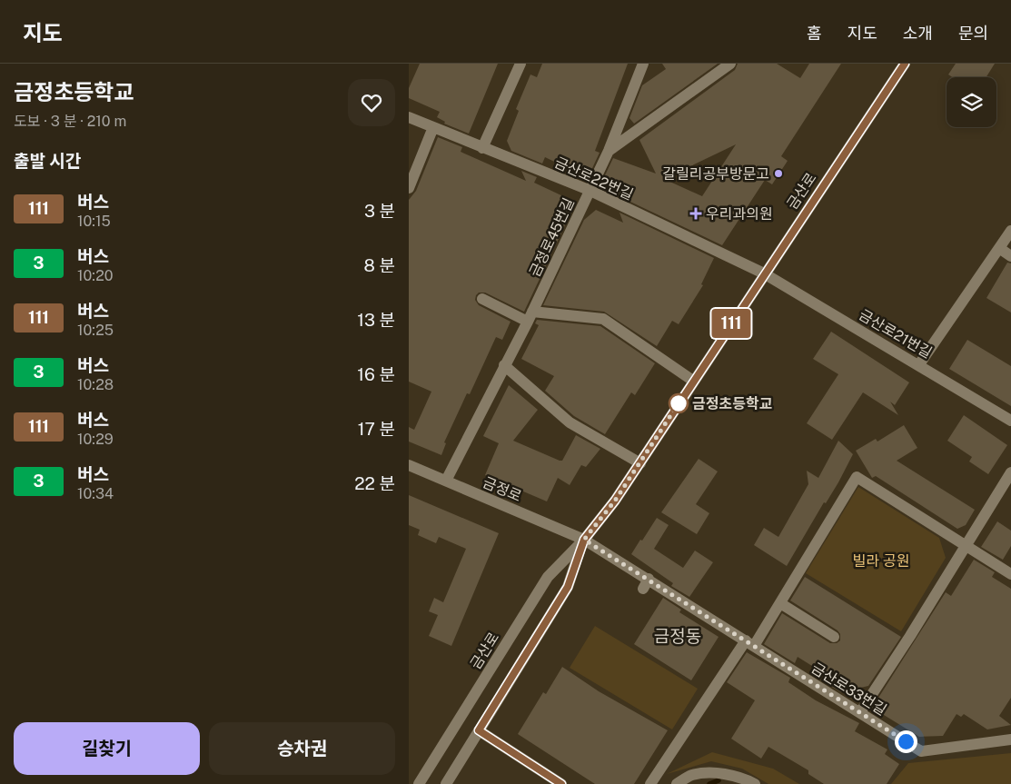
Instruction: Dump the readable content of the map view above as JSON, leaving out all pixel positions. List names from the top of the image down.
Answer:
{
  "streets": {
    "street": [
      "금산로22번길",
      "금산로",
      "금정로45번길",
      "금산로21번길",
      "금정로",
      "금산로33번길"
    ]
  },
  "crossings": [
    ["금산로22번길", "금산로"],
    ["금산로22번길", "금정로45번길"],
    ["금산로22번길", "금산로21번길"],
    ["금산로", "금산로21번길"],
    ["금산로", "금정로"],
    ["금산로", "금산로33번길"],
    ["금정로45번길", "금정로"],
    ["금정로", "금산로33번길"]
  ],
  "districts": ["금정동"],
  "parks": ["빌라 공원"],
  "places": {
    "other": ["갈릴리공부방문고", "금정초등학교"],
    "health": ["우리과의원"]
  },
  "lines": ["bus line 111"],
  "page": {
    "header": "지도",
    "nav": [
      "홈",
      "지도",
      "소개",
      "문의"
    ],
    "heading": [
      ["금정초등학교", "도보 · 3 분 · 210 m"],
      "출발 시간"
    ],
    "on_map": "111",
    "list": [
      {
        "mark": "111",
        "name": "버스",
        "note": "10:15",
        "value": "3 분"
      },
      {
        "mark": "3",
        "name": "버스",
        "note": "10:20",
        "value": "8 분"
      },
      {
        "mark": "111",
        "name": "버스",
        "note": "10:25",
        "value": "13 분"
      },
      {
        "mark": "3",
        "name": "버스",
        "note": "10:28",
        "value": "16 분"
      },
      {
        "mark": "111",
        "name": "버스",
        "note": "10:29",
        "value": "17 분"
      },
      {
        "mark": "3",
        "name": "버스",
        "note": "10:34",
        "value": "22 분"
      }
    ],
    "buttons": ["길찾기", "승차권"]
  }
}
